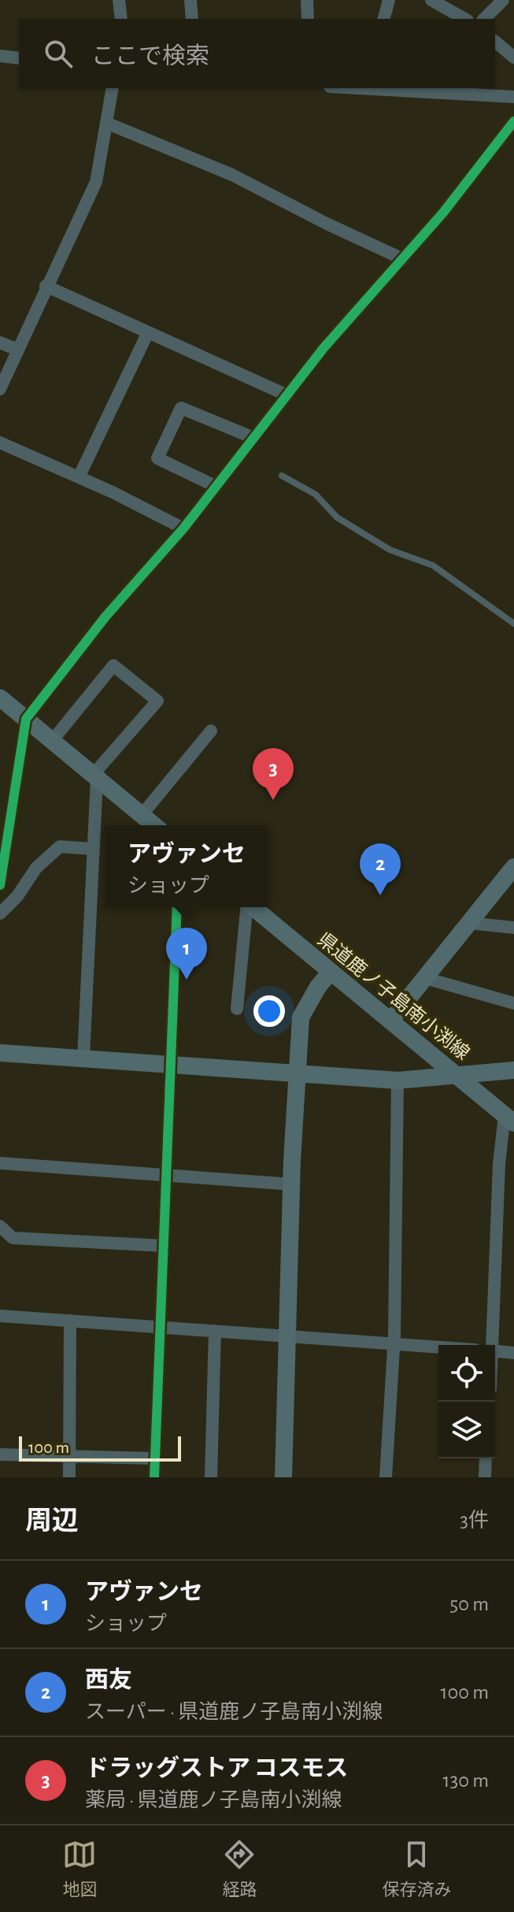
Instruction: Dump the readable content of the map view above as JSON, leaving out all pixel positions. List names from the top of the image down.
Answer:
{
  "streets": {
    "street": ["県道鹿ノ子島南小渕線"]
  },
  "scale_bar": "100 m",
  "page": {
    "search": "ここで検索",
    "pins": ["3", "2", "1"],
    "popup": ["アヴァンセ", "ショップ"],
    "scale": "100 m",
    "heading": ["周辺", "3件"],
    "list": [
      {
        "mark": "1",
        "name": "アヴァンセ",
        "note": "ショップ",
        "value": "50 m"
      },
      {
        "mark": "2",
        "name": "西友",
        "note": "スーパー · 県道鹿ノ子島南小渕線",
        "value": "100 m"
      },
      {
        "mark": "3",
        "name": "ドラッグストア コスモス",
        "note": "薬局 · 県道鹿ノ子島南小渕線",
        "value": "130 m"
      }
    ],
    "nav": ["地図", "経路", "保存済み"]
  }
}
